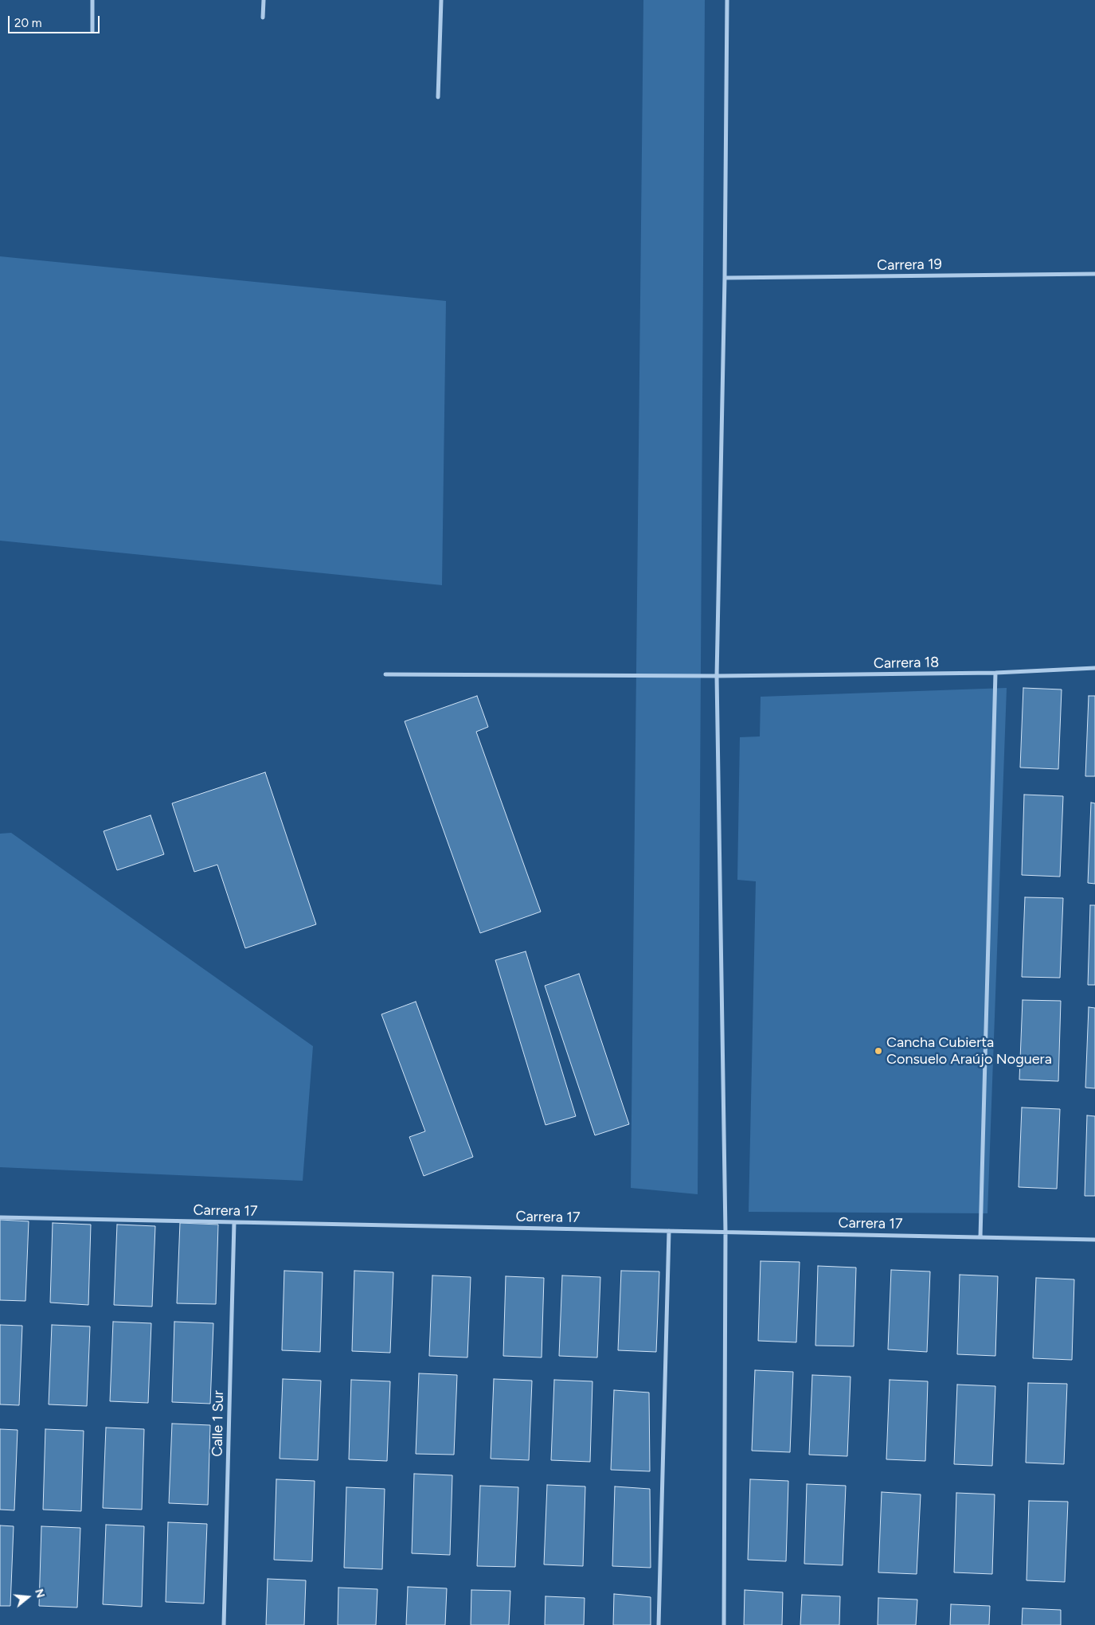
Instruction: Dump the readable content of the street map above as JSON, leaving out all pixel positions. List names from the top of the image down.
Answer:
{
  "streets": {
    "street": [
      "Carrera 19",
      "Carrera 18",
      "Carrera 17",
      "Calle 1 Sur"
    ]
  },
  "crossings": [
    ["Carrera 17", "Calle 1 Sur"]
  ],
  "places": ["Cancha Cubierta Consuelo Araújo Noguera"],
  "scale_bar": "20 m",
  "north": "right"
}
